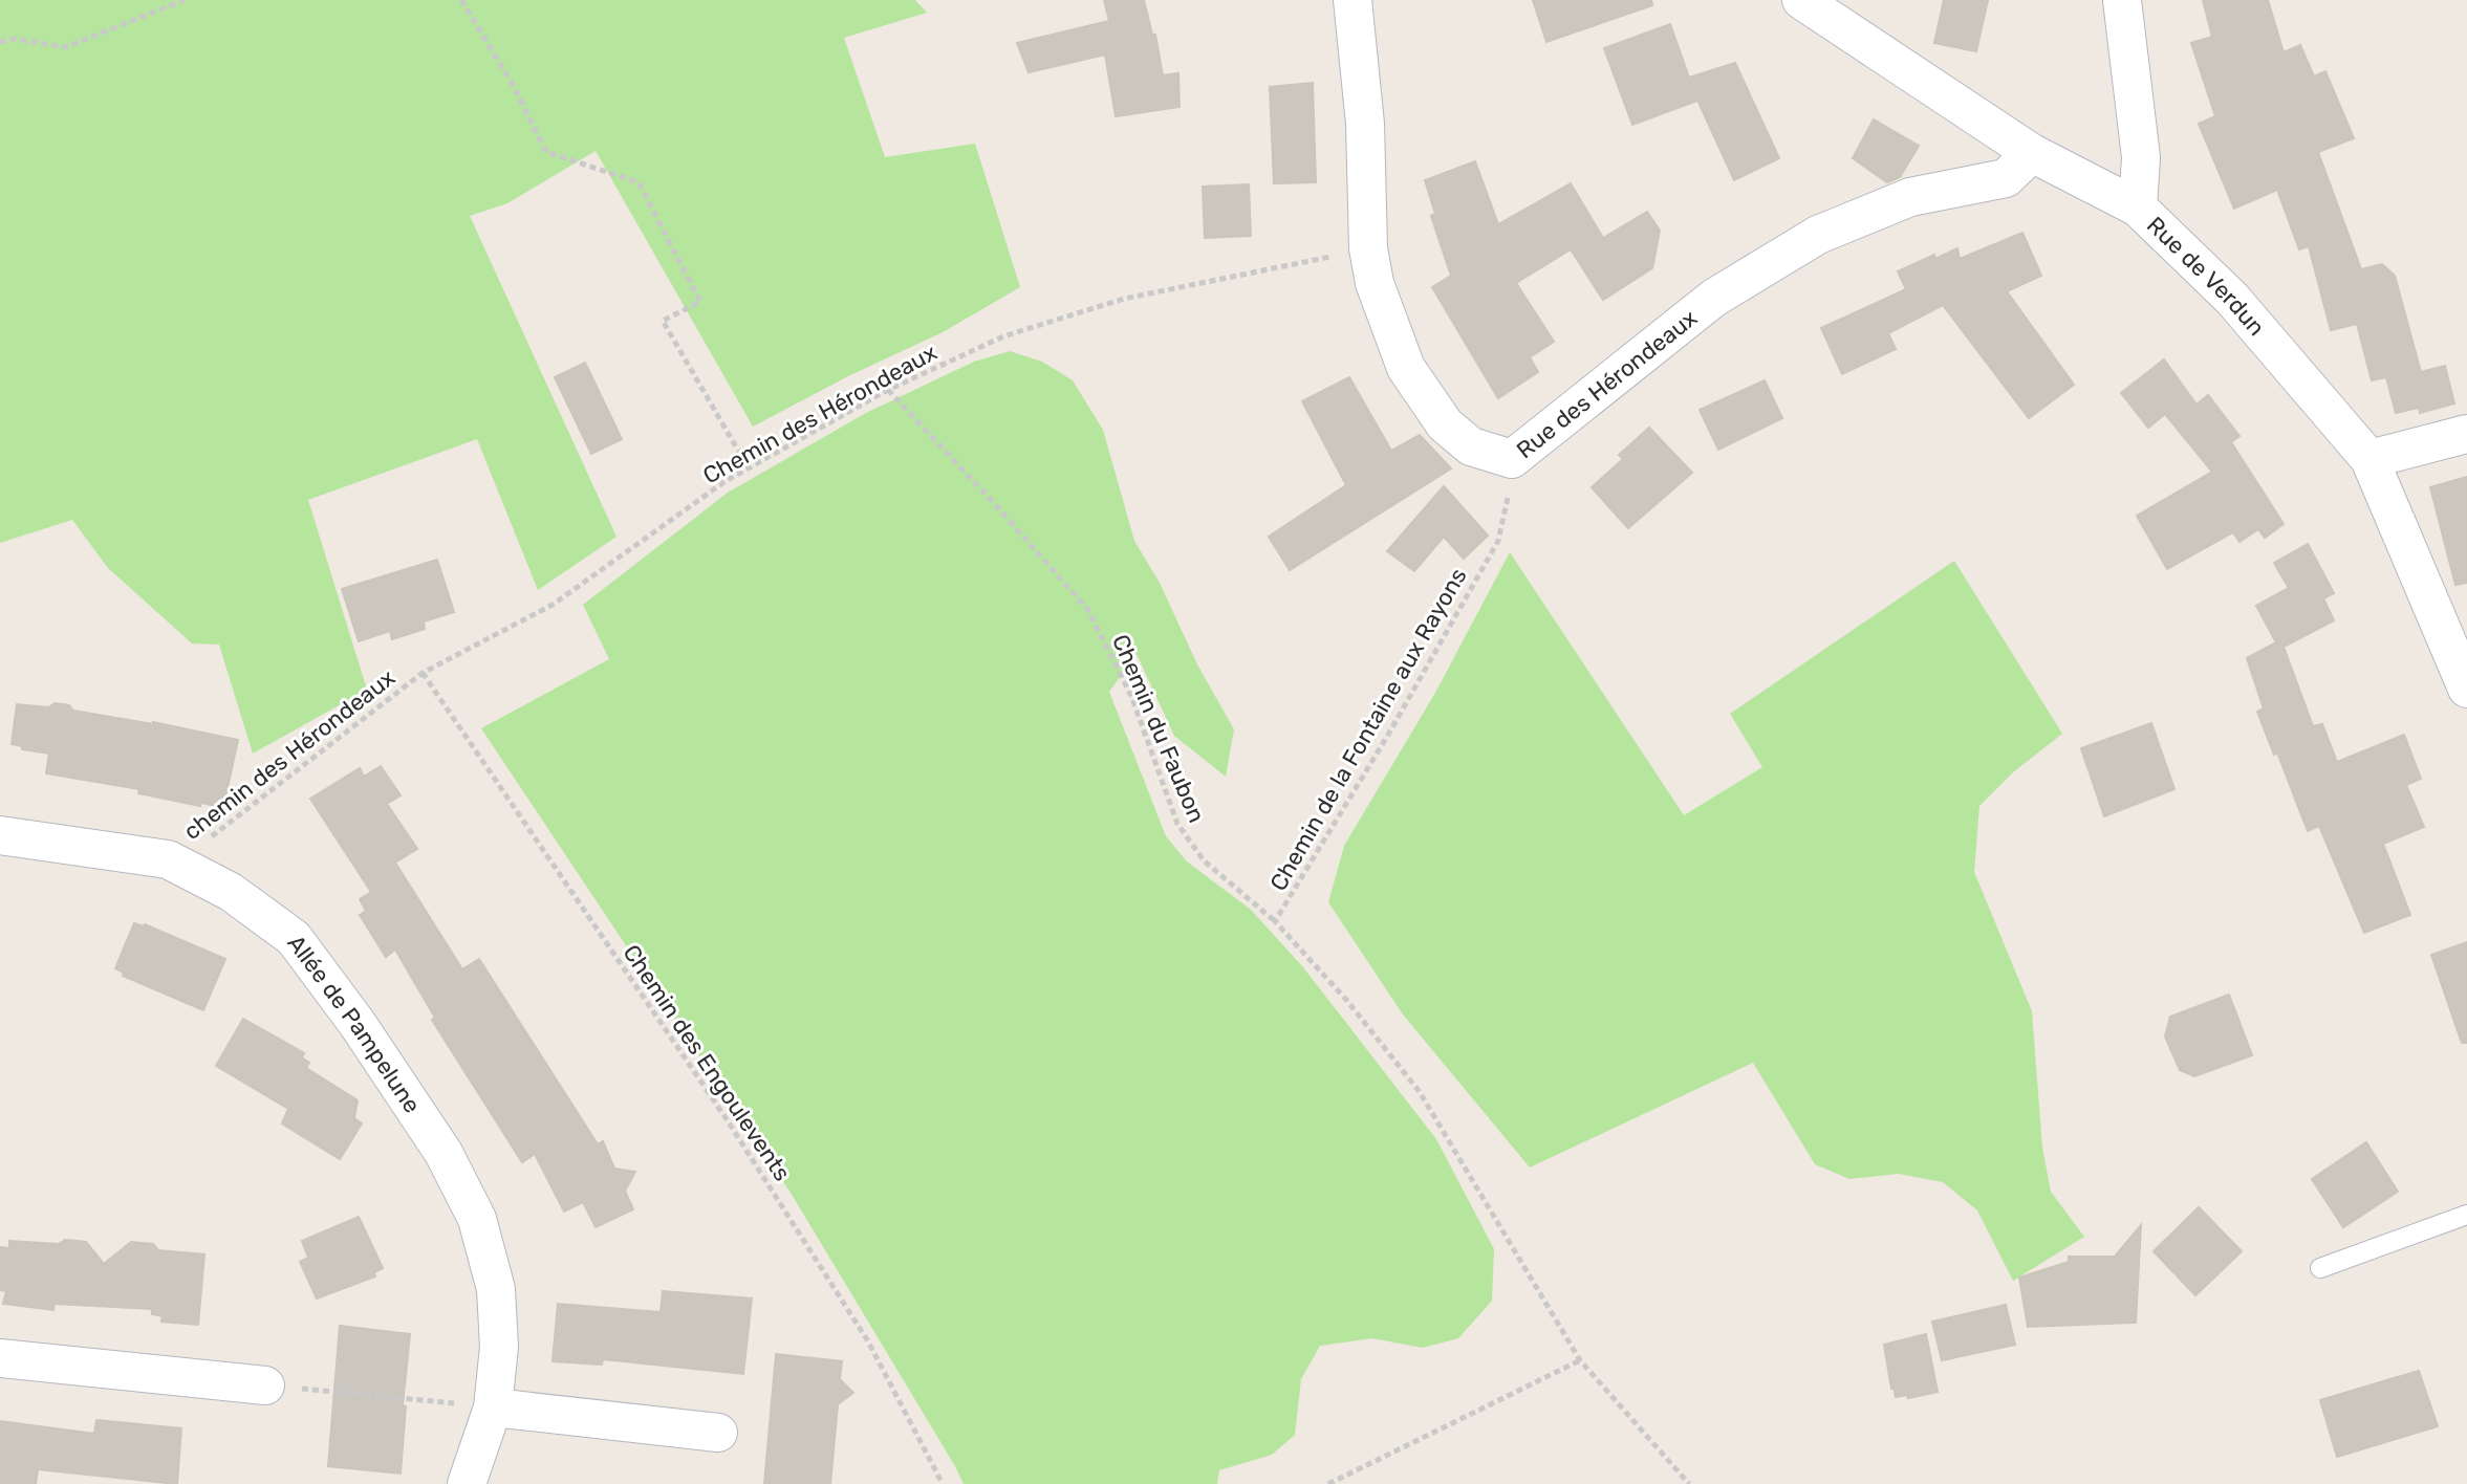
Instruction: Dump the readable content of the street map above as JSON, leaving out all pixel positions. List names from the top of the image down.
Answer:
{
  "streets": {
    "street": ["Rue de Verdun", "Rue des Hérondeaux", "Allée de Pampelune"],
    "path": [
      "Chemin des Hérondeaux",
      "Chemin du Faubon",
      "Chemin de la Fontaine aux Rayons",
      "chemin des Hérondeaux",
      "Chemin des Engoulevents"
    ]
  },
  "crossings": [
    ["Rue de Verdun", "Rue des Hérondeaux"],
    ["Rue des Hérondeaux", "Chemin des Hérondeaux"],
    ["Rue des Hérondeaux", "Chemin de la Fontaine aux Rayons"],
    ["Chemin des Hérondeaux", "Chemin du Faubon"],
    ["Chemin des Hérondeaux", "chemin des Hérondeaux"],
    ["Chemin des Hérondeaux", "Chemin des Engoulevents"],
    ["Chemin du Faubon", "Chemin de la Fontaine aux Rayons"],
    ["chemin des Hérondeaux", "Allée de Pampelune"],
    ["chemin des Hérondeaux", "Chemin des Engoulevents"]
  ]
}
